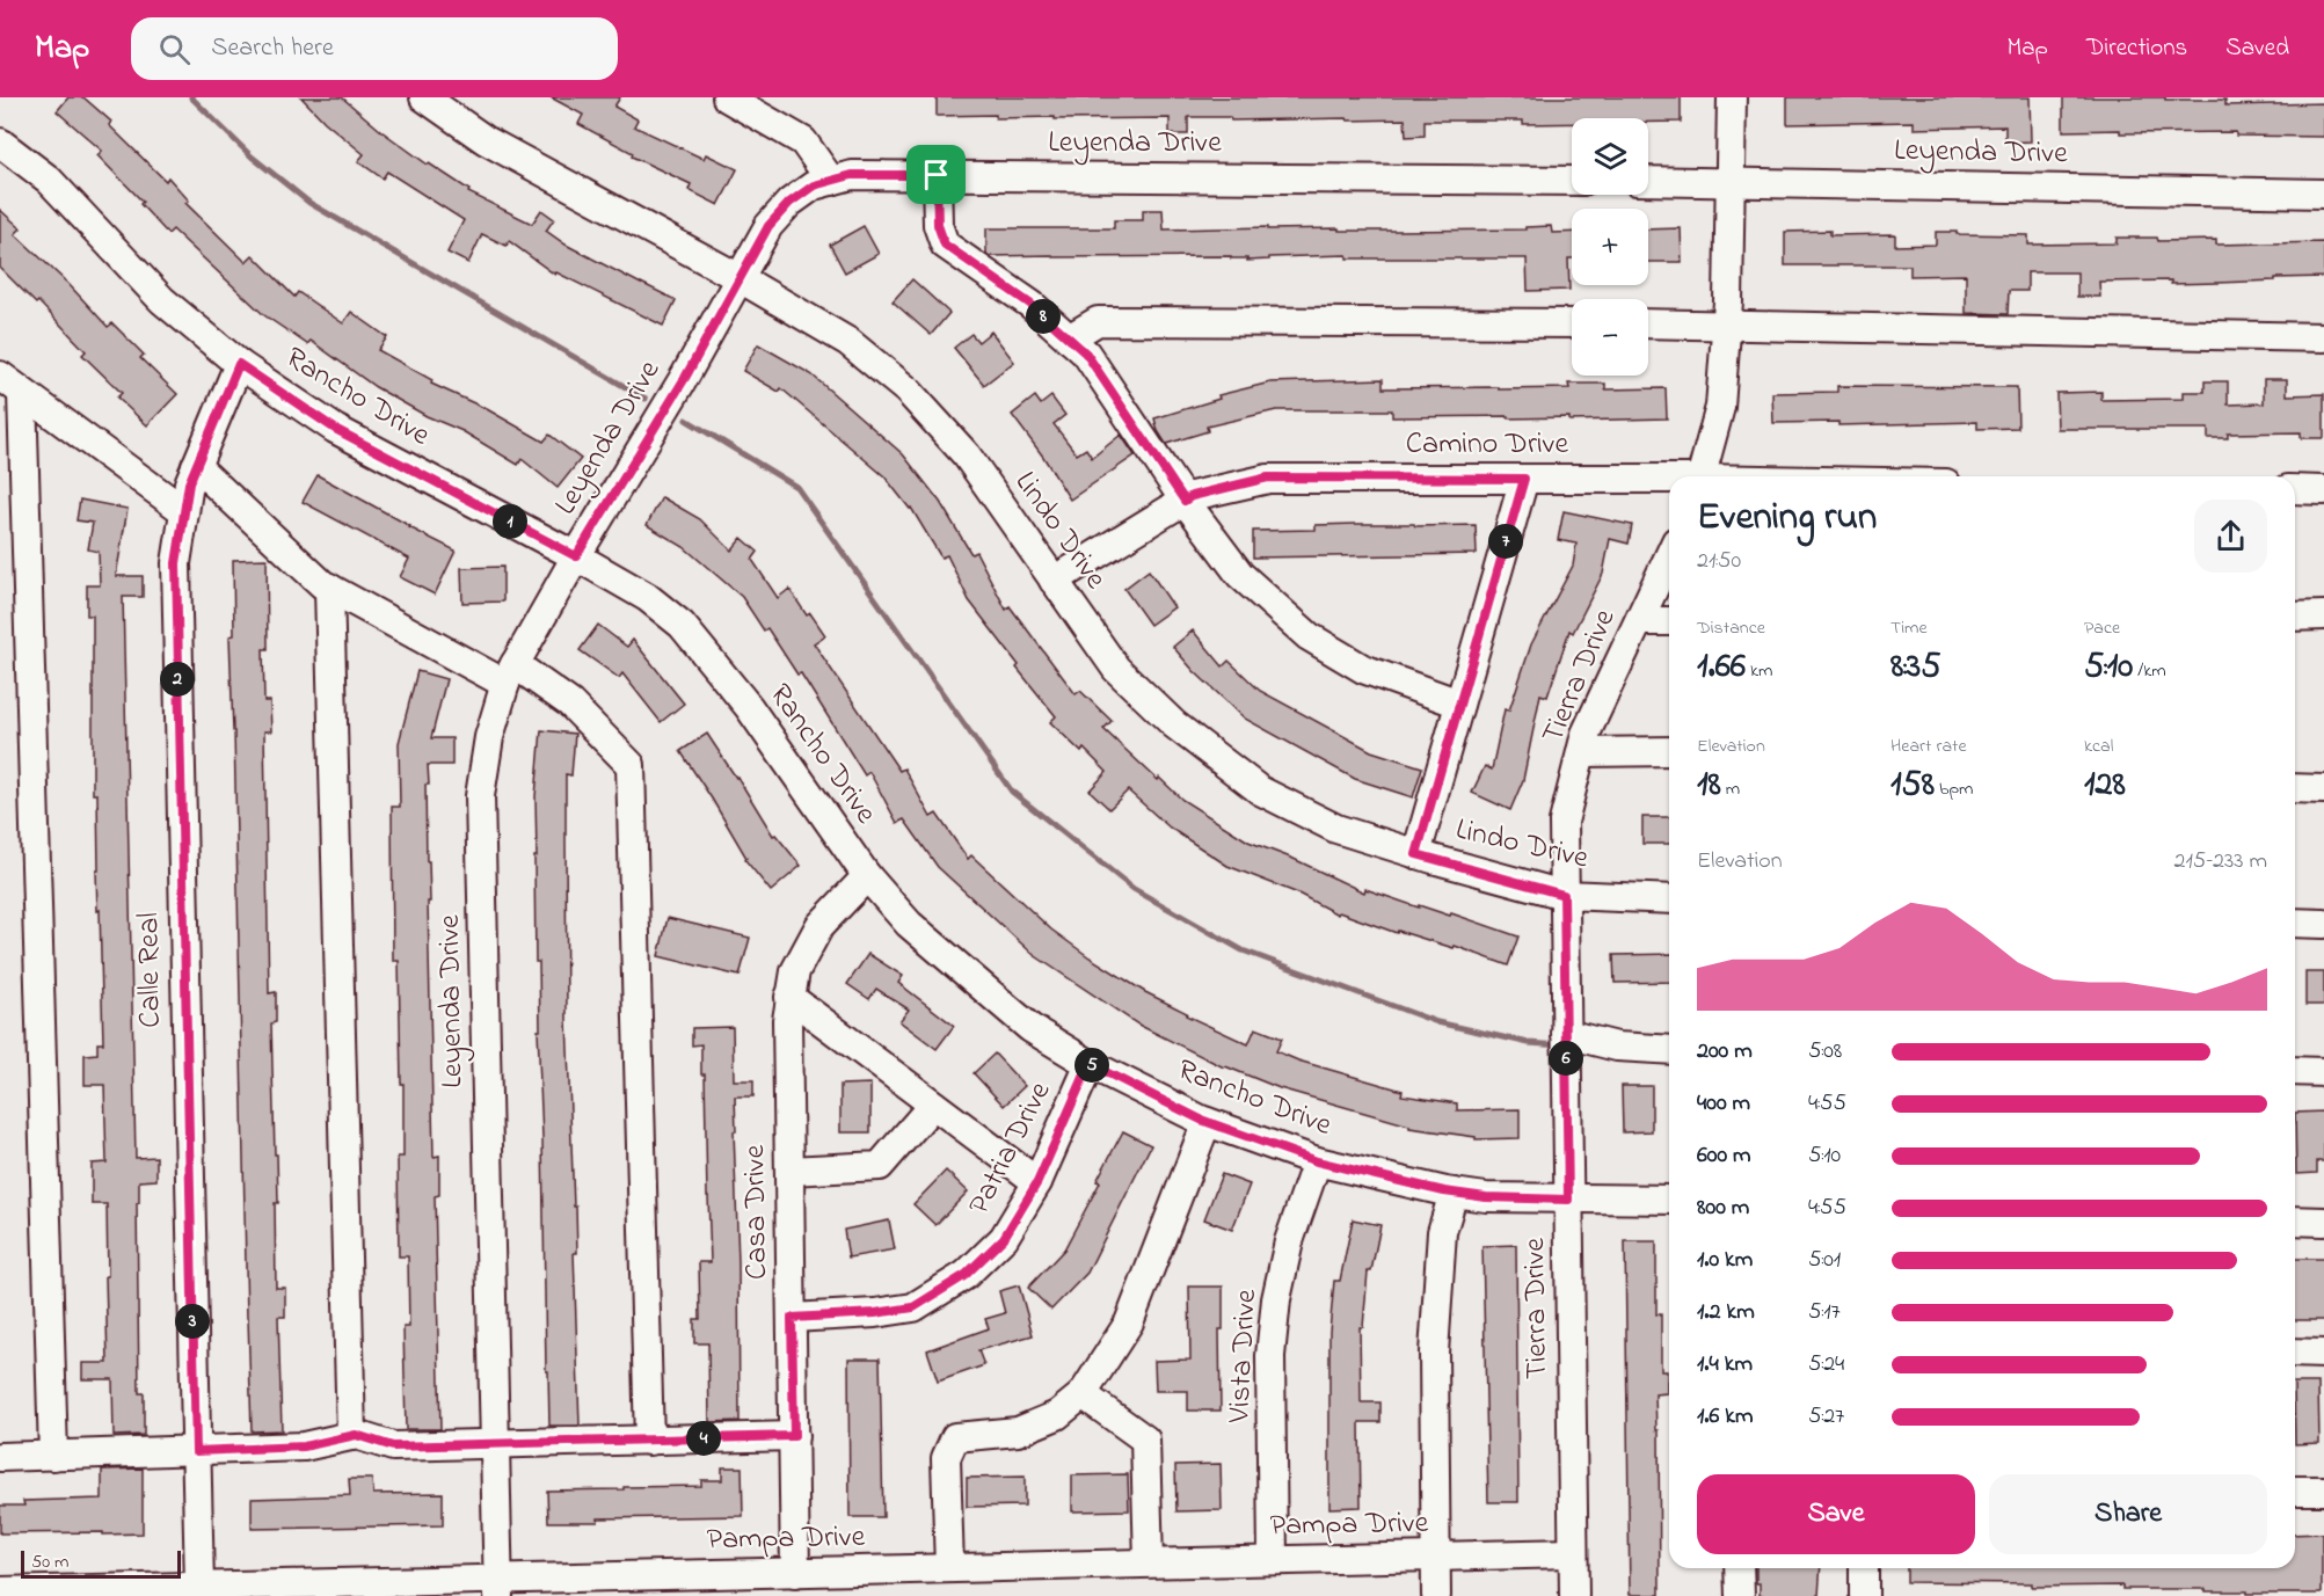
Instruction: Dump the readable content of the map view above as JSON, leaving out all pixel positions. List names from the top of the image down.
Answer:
{
  "streets": {
    "street": [
      "Leyenda Drive",
      "Rancho Drive",
      "Camino Drive",
      "Lindo Drive",
      "Tierra Drive",
      "Calle Real",
      "Patria Drive",
      "Casa Drive",
      "Vista Drive",
      "Pampa Drive"
    ]
  },
  "crossings": [
    ["Leyenda Drive", "Rancho Drive"],
    ["Leyenda Drive", "Lindo Drive"],
    ["Leyenda Drive", "Pampa Drive"],
    ["Rancho Drive", "Tierra Drive"],
    ["Rancho Drive", "Calle Real"],
    ["Rancho Drive", "Patria Drive"],
    ["Rancho Drive", "Casa Drive"],
    ["Rancho Drive", "Vista Drive"],
    ["Camino Drive", "Lindo Drive"],
    ["Lindo Drive", "Tierra Drive"],
    ["Tierra Drive", "Pampa Drive"],
    ["Calle Real", "Pampa Drive"],
    ["Patria Drive", "Casa Drive"],
    ["Casa Drive", "Pampa Drive"],
    ["Vista Drive", "Pampa Drive"]
  ],
  "scale_bar": "50 m",
  "page": {
    "header": "Map",
    "search": "Search here",
    "nav": ["Map", "Directions", "Saved"],
    "map_buttons": ["+", "−"],
    "pins": [
      "8",
      "1",
      "7",
      "2",
      "6",
      "5",
      "3",
      "4"
    ],
    "heading": ["Evening run", "21:50"],
    "stats": [
      ["Distance", "1.66 km"],
      ["Time", "8:35"],
      ["Pace", "5:10 /km"],
      ["Elevation", "18 m"],
      ["Heart rate", "158 bpm"],
      ["kcal", "128"]
    ],
    "chart": ["Elevation", "215–233 m"],
    "list": [
      {
        "name": "200 m",
        "note": "5:08"
      },
      {
        "name": "400 m",
        "note": "4:55"
      },
      {
        "name": "600 m",
        "note": "5:10"
      },
      {
        "name": "800 m",
        "note": "4:55"
      },
      {
        "name": "1.0 km",
        "note": "5:01"
      },
      {
        "name": "1.2 km",
        "note": "5:17"
      },
      {
        "name": "1.4 km",
        "note": "5:24"
      },
      {
        "name": "1.6 km",
        "note": "5:27"
      }
    ],
    "buttons": ["Save", "Share"],
    "scale": "50 m"
  }
}
